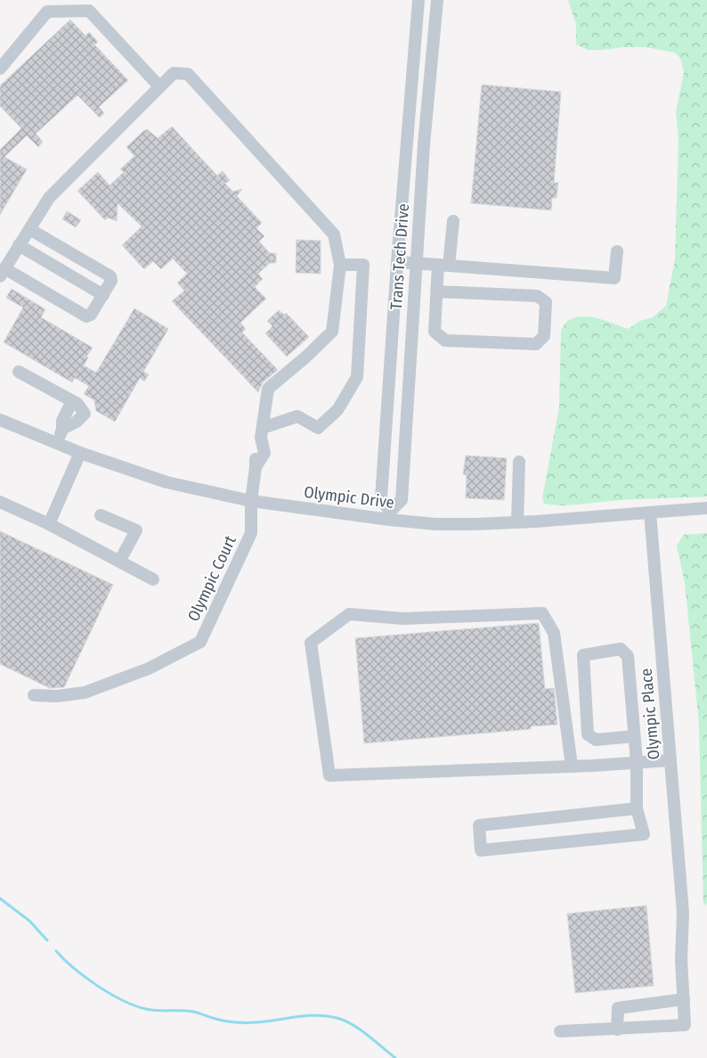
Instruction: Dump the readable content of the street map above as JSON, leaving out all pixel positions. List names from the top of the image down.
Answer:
{
  "streets": {
    "street": [
      "Trans Tech Drive",
      "Olympic Drive",
      "Olympic Court",
      "Olympic Place"
    ]
  },
  "crossings": [
    ["Trans Tech Drive", "Olympic Drive"],
    ["Olympic Drive", "Olympic Court"],
    ["Olympic Drive", "Olympic Place"]
  ]
}
